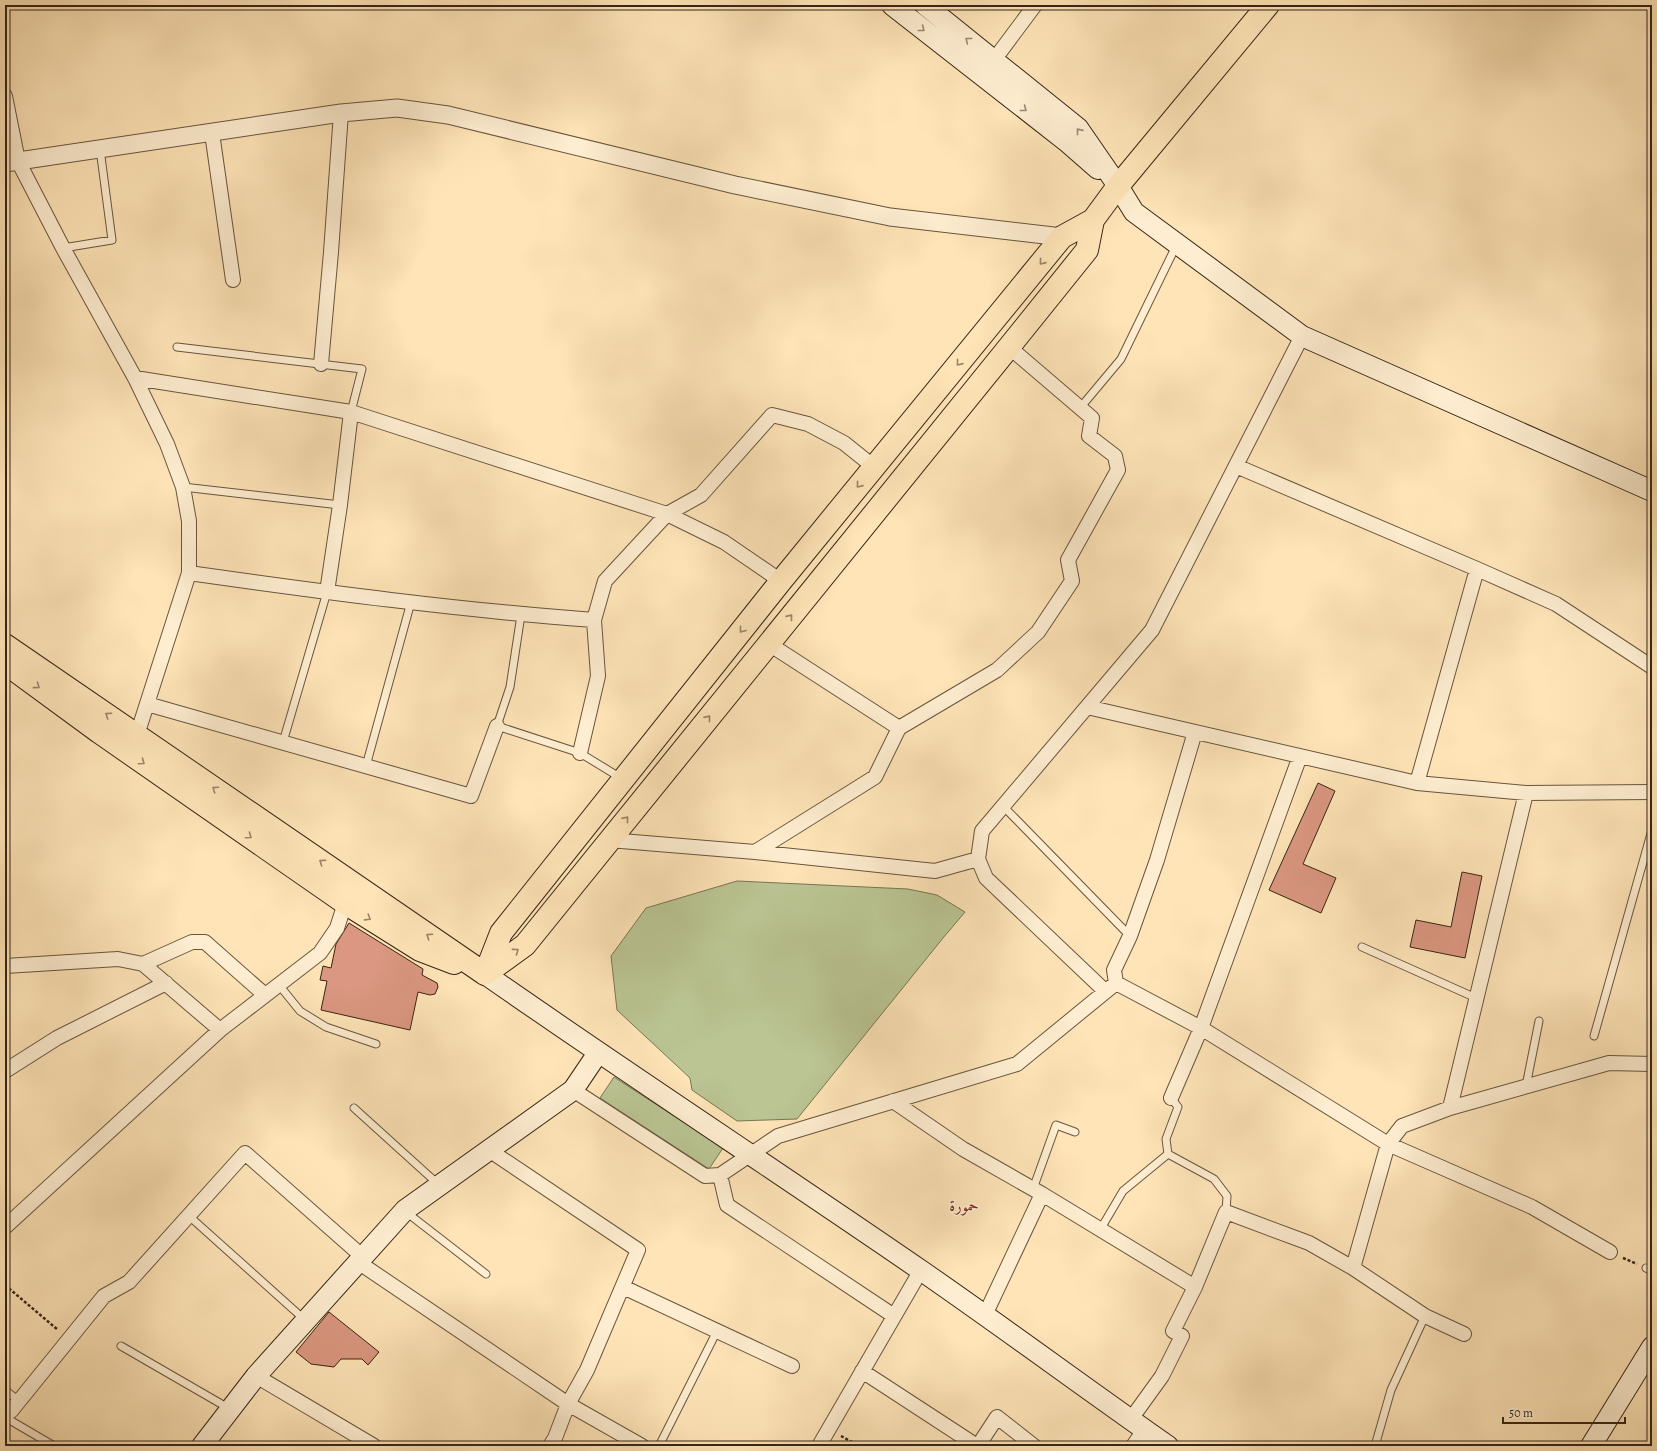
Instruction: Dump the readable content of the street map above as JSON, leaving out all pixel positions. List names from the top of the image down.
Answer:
{
  "districts": ["حمورة"],
  "scale_bar": "50 m"
}
